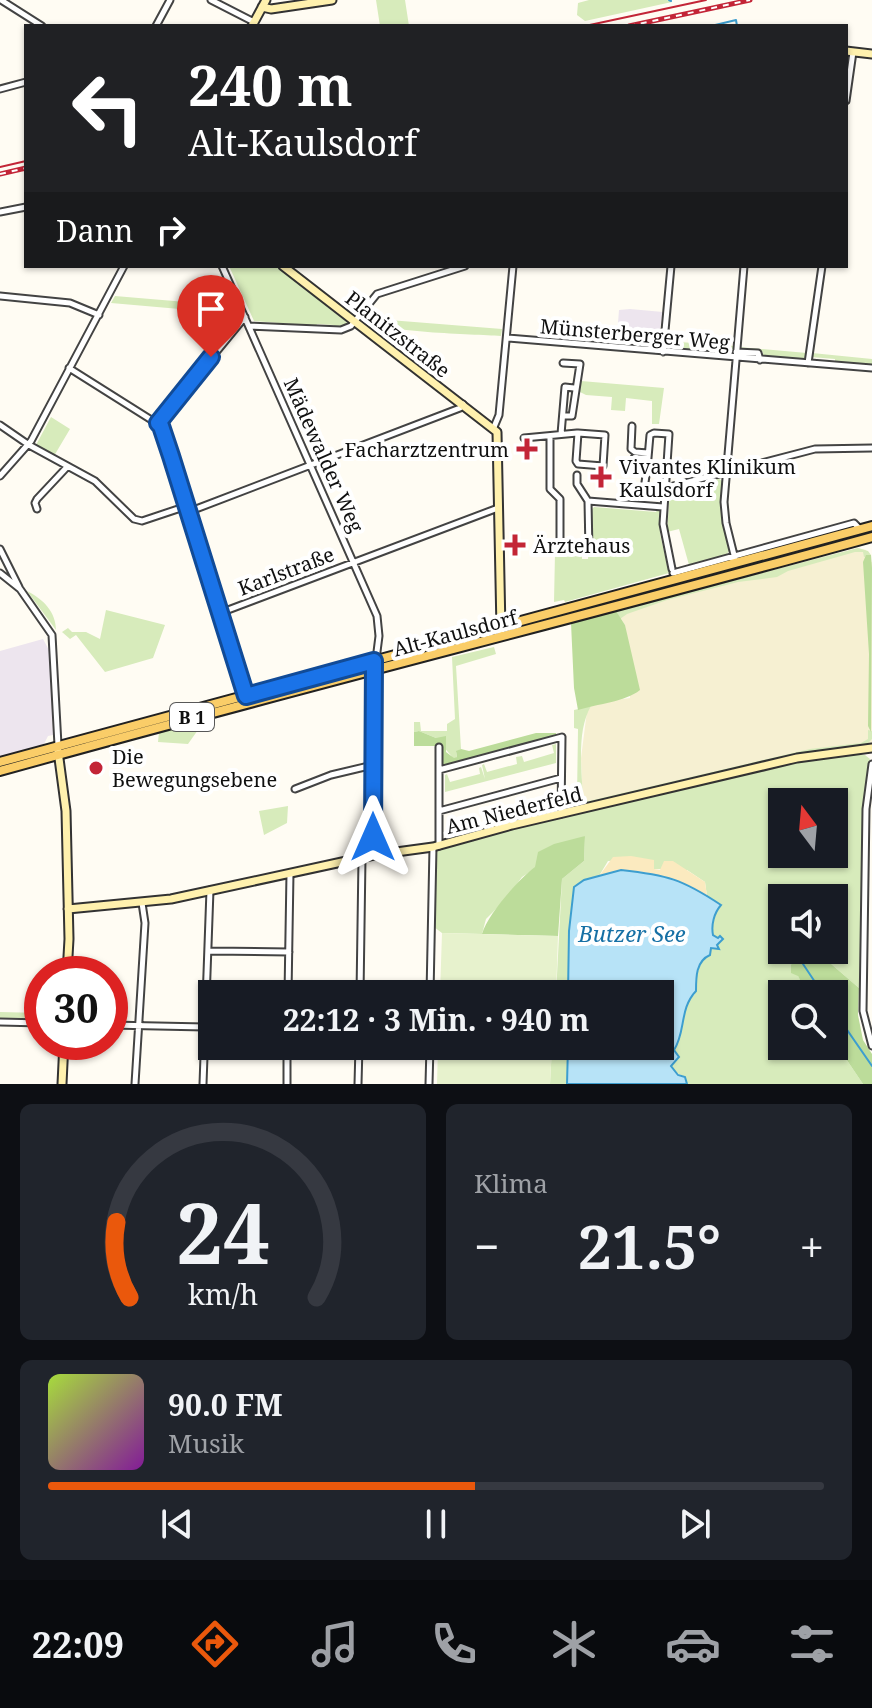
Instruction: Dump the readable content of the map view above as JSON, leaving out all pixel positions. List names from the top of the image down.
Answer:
{
  "streets": {
    "main road": ["Alt-Kaulsdorf", "B 1"],
    "street": [
      "Planitzstraße",
      "Münsterberger Weg",
      "Mädewalder Weg",
      "Karlstraße",
      "Am Niederfeld"
    ]
  },
  "crossings": [
    ["Mädewalder Weg", "Karlstraße"],
    ["Mädewalder Weg", "Alt-Kaulsdorf"],
    ["Mädewalder Weg", "Am Niederfeld"]
  ],
  "water": ["Butzer See"],
  "places": {
    "health": ["Facharztzentrum", "Vivantes Klinikum Kaulsdorf", "Ärztehaus"],
    "other": ["Die Bewegungsebene"]
  },
  "north": "top",
  "page": {
    "turn": ["240 m", "Alt-Kaulsdorf"],
    "then": "Dann",
    "limit": "30",
    "trip": "22:12 · 3 Min. · 940 m",
    "tile": "Klima",
    "heat": ["−", "21.5°", "+"],
    "song": ["90.0 FM", "Musik"],
    "tabs": "22:09",
    "gauge": ["24", "km/h"]
  }
}
